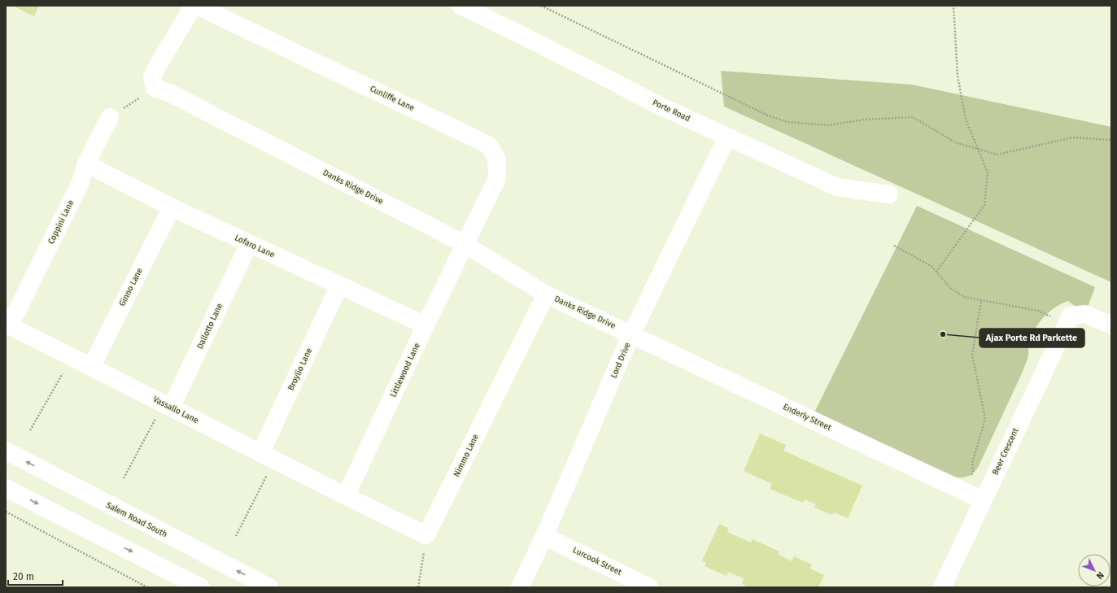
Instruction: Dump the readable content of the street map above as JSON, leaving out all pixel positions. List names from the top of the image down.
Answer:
{
  "streets": {
    "street": [
      "Cunliffe Lane",
      "Porte Road",
      "Danks Ridge Drive",
      "Coppini Lane",
      "Lofaro Lane",
      "Ginno Lane",
      "Dallotto Lane",
      "Lord Drive",
      "Broylio Lane",
      "Littlewood Lane",
      "Vassallo Lane",
      "Enderly Street",
      "Beer Crescent",
      "Nimmo Lane",
      "Salem Road South",
      "Lurcook Street"
    ]
  },
  "crossings": [
    ["Cunliffe Lane", "Danks Ridge Drive"],
    ["Cunliffe Lane", "Littlewood Lane"],
    ["Porte Road", "Lord Drive"],
    ["Danks Ridge Drive", "Lord Drive"],
    ["Danks Ridge Drive", "Littlewood Lane"],
    ["Danks Ridge Drive", "Enderly Street"],
    ["Danks Ridge Drive", "Nimmo Lane"],
    ["Coppini Lane", "Lofaro Lane"],
    ["Coppini Lane", "Vassallo Lane"],
    ["Lofaro Lane", "Ginno Lane"],
    ["Lofaro Lane", "Dallotto Lane"],
    ["Lofaro Lane", "Broylio Lane"],
    ["Lofaro Lane", "Littlewood Lane"],
    ["Ginno Lane", "Vassallo Lane"],
    ["Dallotto Lane", "Vassallo Lane"],
    ["Lord Drive", "Enderly Street"],
    ["Lord Drive", "Lurcook Street"],
    ["Broylio Lane", "Vassallo Lane"],
    ["Littlewood Lane", "Vassallo Lane"],
    ["Enderly Street", "Beer Crescent"]
  ],
  "places": ["Ajax Porte Rd Parkette"],
  "scale_bar": "20 m",
  "north": "bottom right"
}
